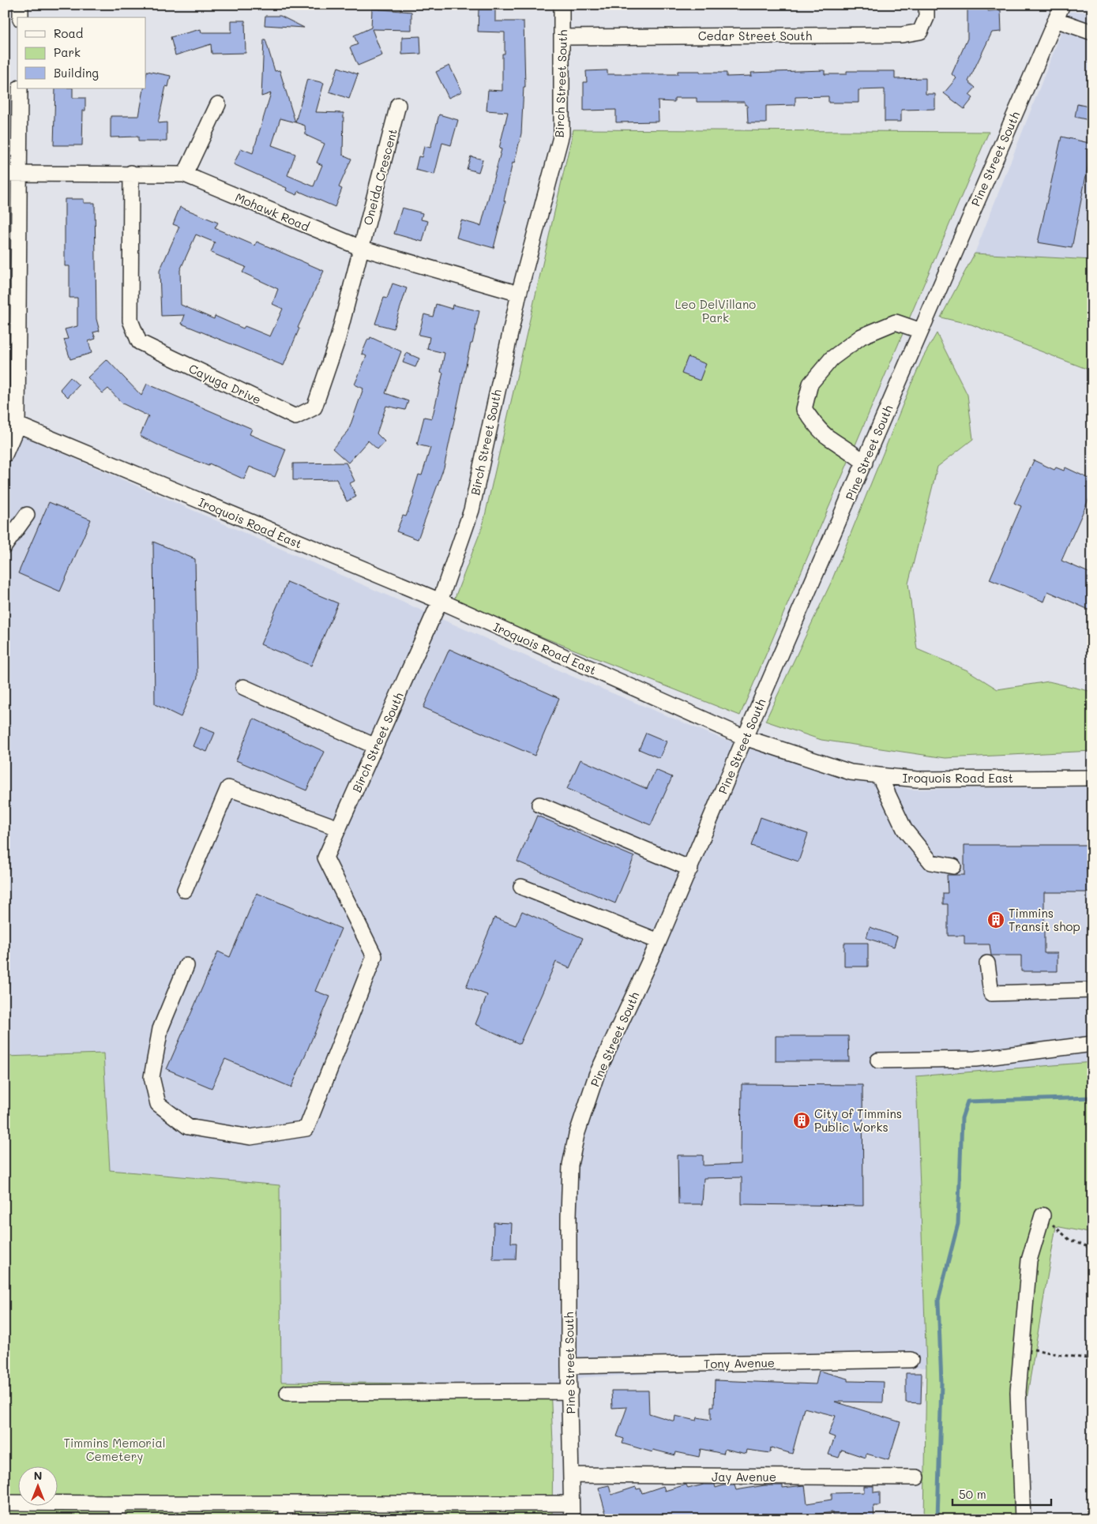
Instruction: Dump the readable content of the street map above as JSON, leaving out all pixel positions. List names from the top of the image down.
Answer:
{
  "streets": {
    "street": [
      "Cedar Street South",
      "Birch Street South",
      "Pine Street South",
      "Oneida Crescent",
      "Mohawk Road",
      "Cayuga Drive",
      "Iroquois Road East",
      "Tony Avenue",
      "Jay Avenue"
    ]
  },
  "crossings": [
    ["Cedar Street South", "Birch Street South"],
    ["Birch Street South", "Mohawk Road"],
    ["Birch Street South", "Iroquois Road East"],
    ["Pine Street South", "Iroquois Road East"],
    ["Pine Street South", "Tony Avenue"],
    ["Pine Street South", "Jay Avenue"],
    ["Oneida Crescent", "Mohawk Road"],
    ["Oneida Crescent", "Cayuga Drive"],
    ["Mohawk Road", "Cayuga Drive"]
  ],
  "parks": ["Leo DelVillano Park", "Timmins Memorial Cemetery"],
  "places": {
    "building": ["Timmins Transit shop", "City of Timmins Public Works"]
  },
  "legend": ["Road", "Park", "Building"],
  "scale_bar": "50 m",
  "north": "top"
}
